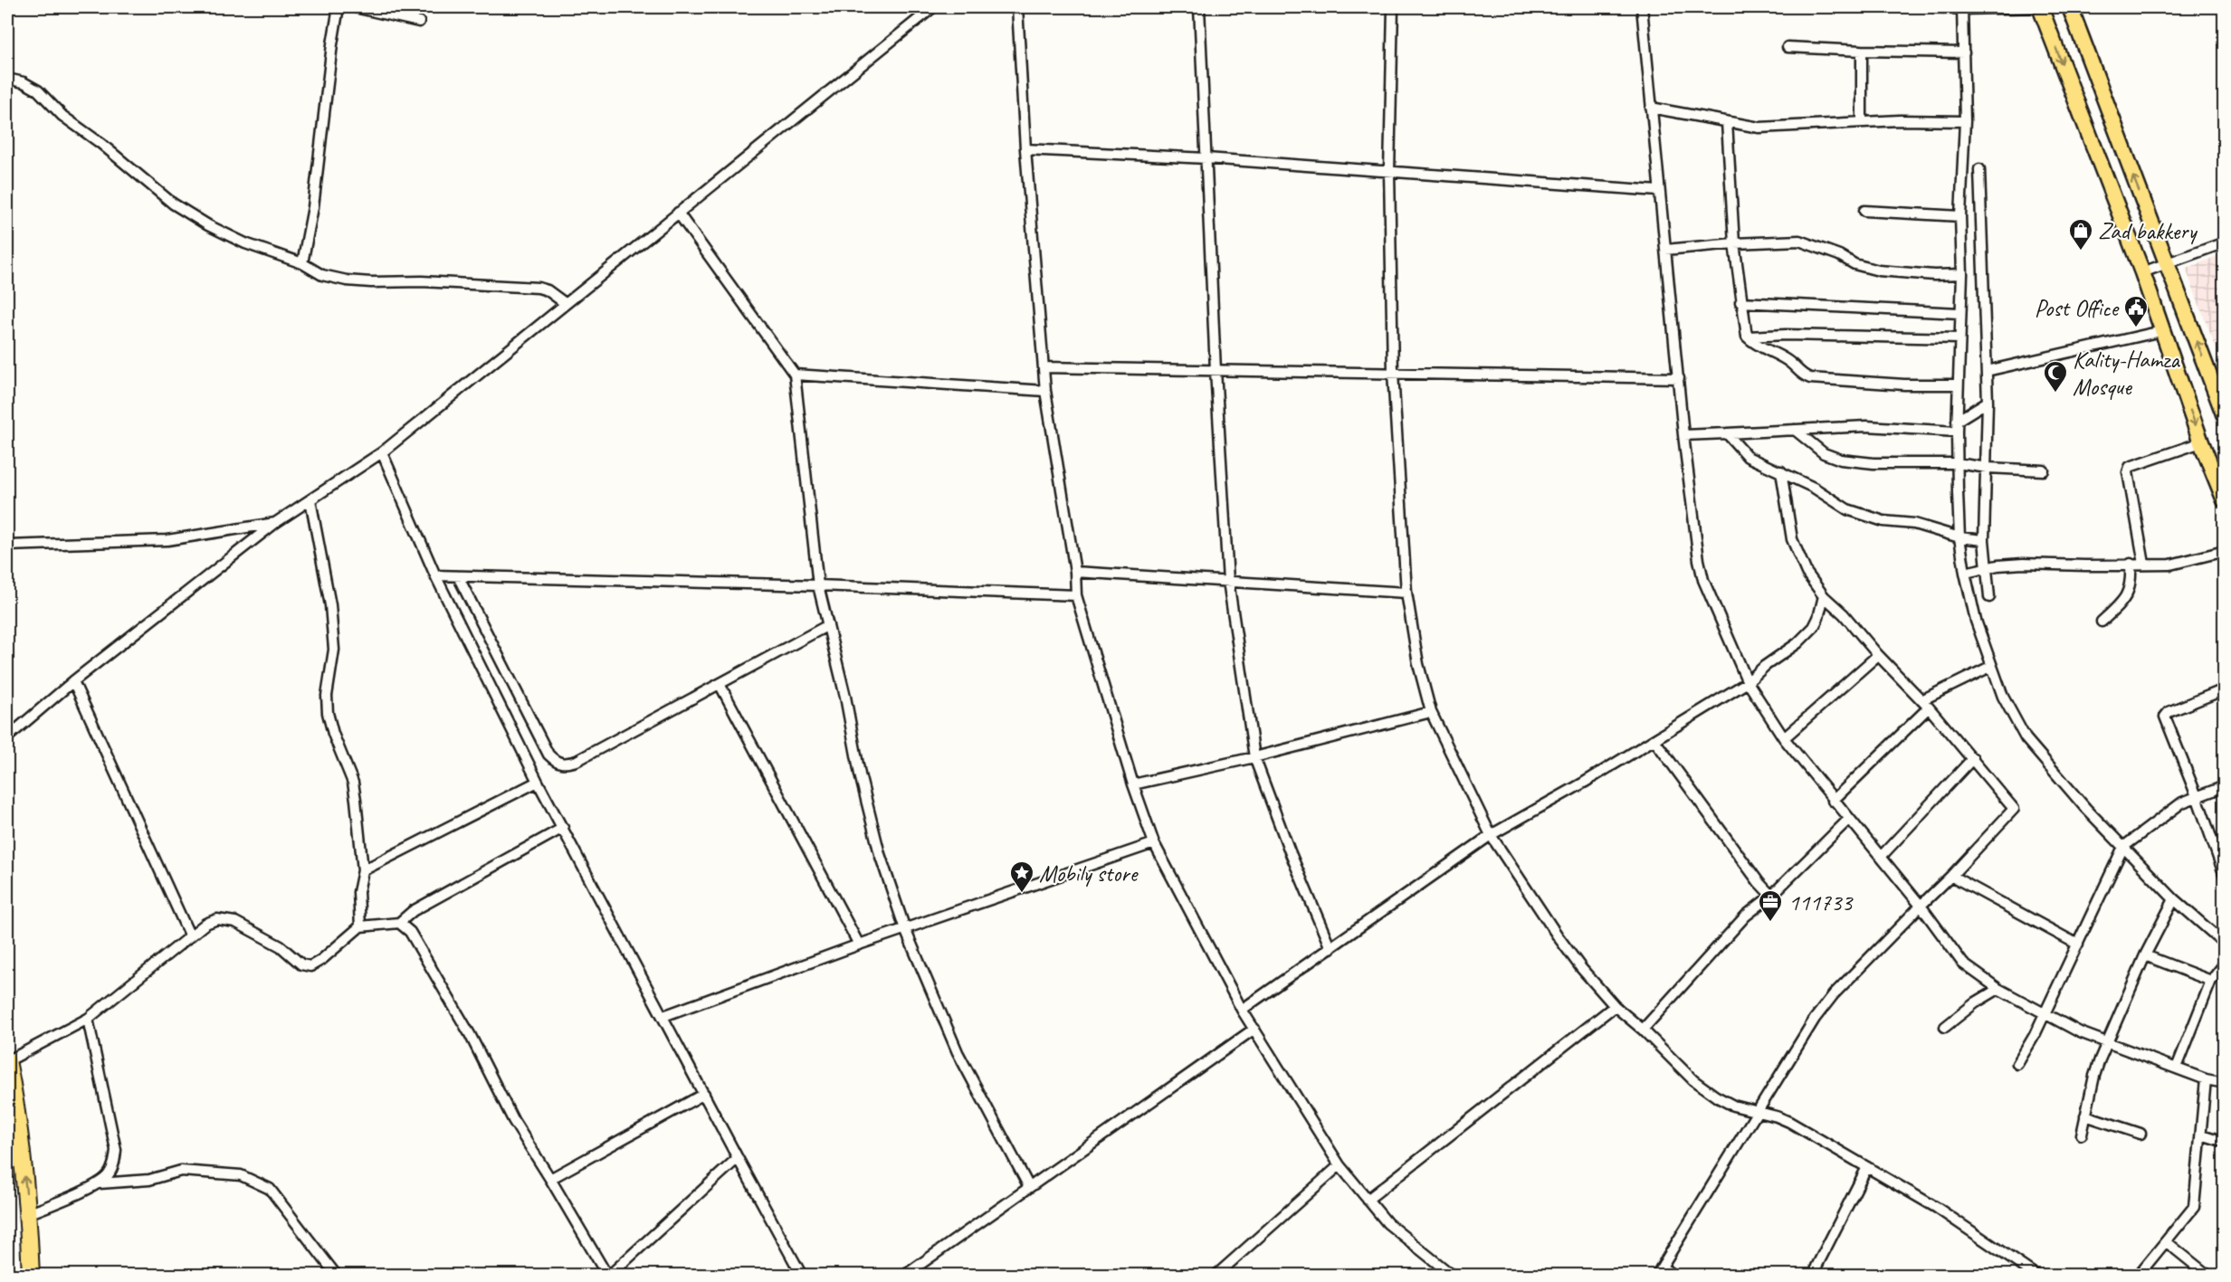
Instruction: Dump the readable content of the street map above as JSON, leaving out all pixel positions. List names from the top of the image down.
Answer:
{
  "places": {
    "shop": ["Zad bakkery"],
    "public building": ["Post Office"],
    "mosque": ["Kality-Hamza Mosque"],
    "place": ["Mobily store"],
    "office": ["111733"]
  }
}
